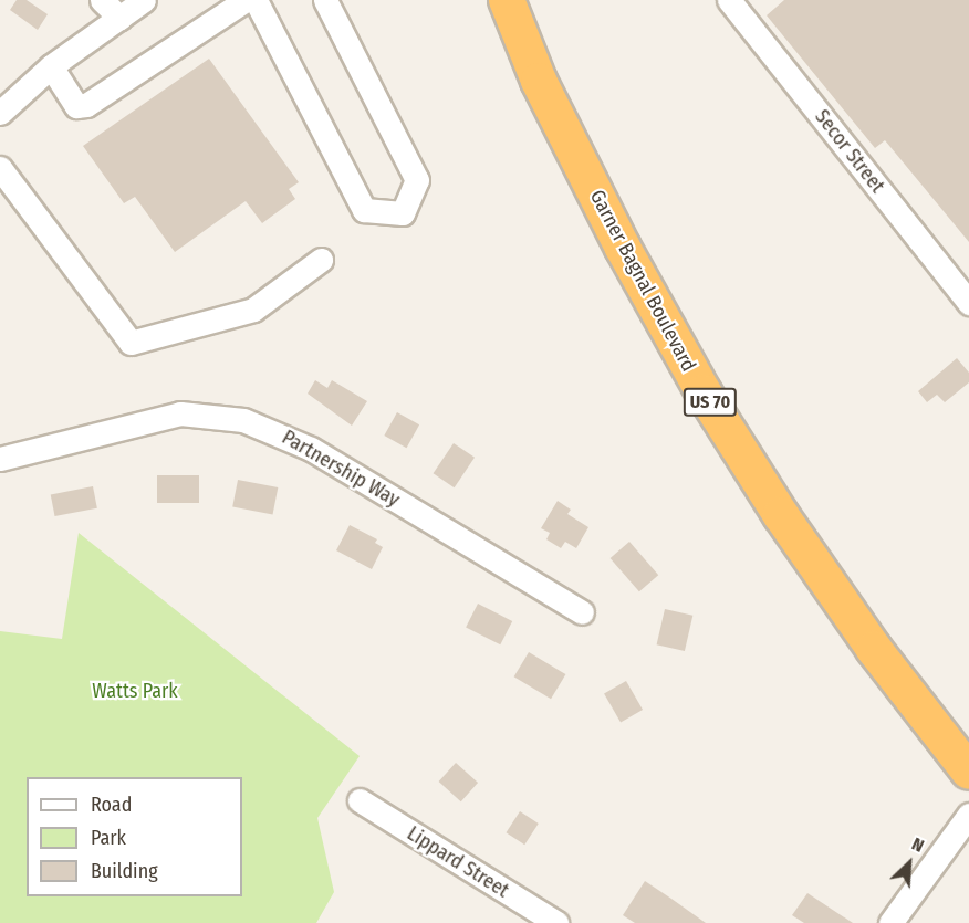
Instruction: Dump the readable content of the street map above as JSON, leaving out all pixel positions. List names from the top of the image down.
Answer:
{
  "streets": {
    "highway": ["Garner Bagnal Boulevard", "US 70"],
    "street": ["Secor Street", "Partnership Way", "Lippard Street"]
  },
  "parks": ["Watts Park"],
  "legend": ["Road", "Park", "Building"],
  "north": "top right"
}
